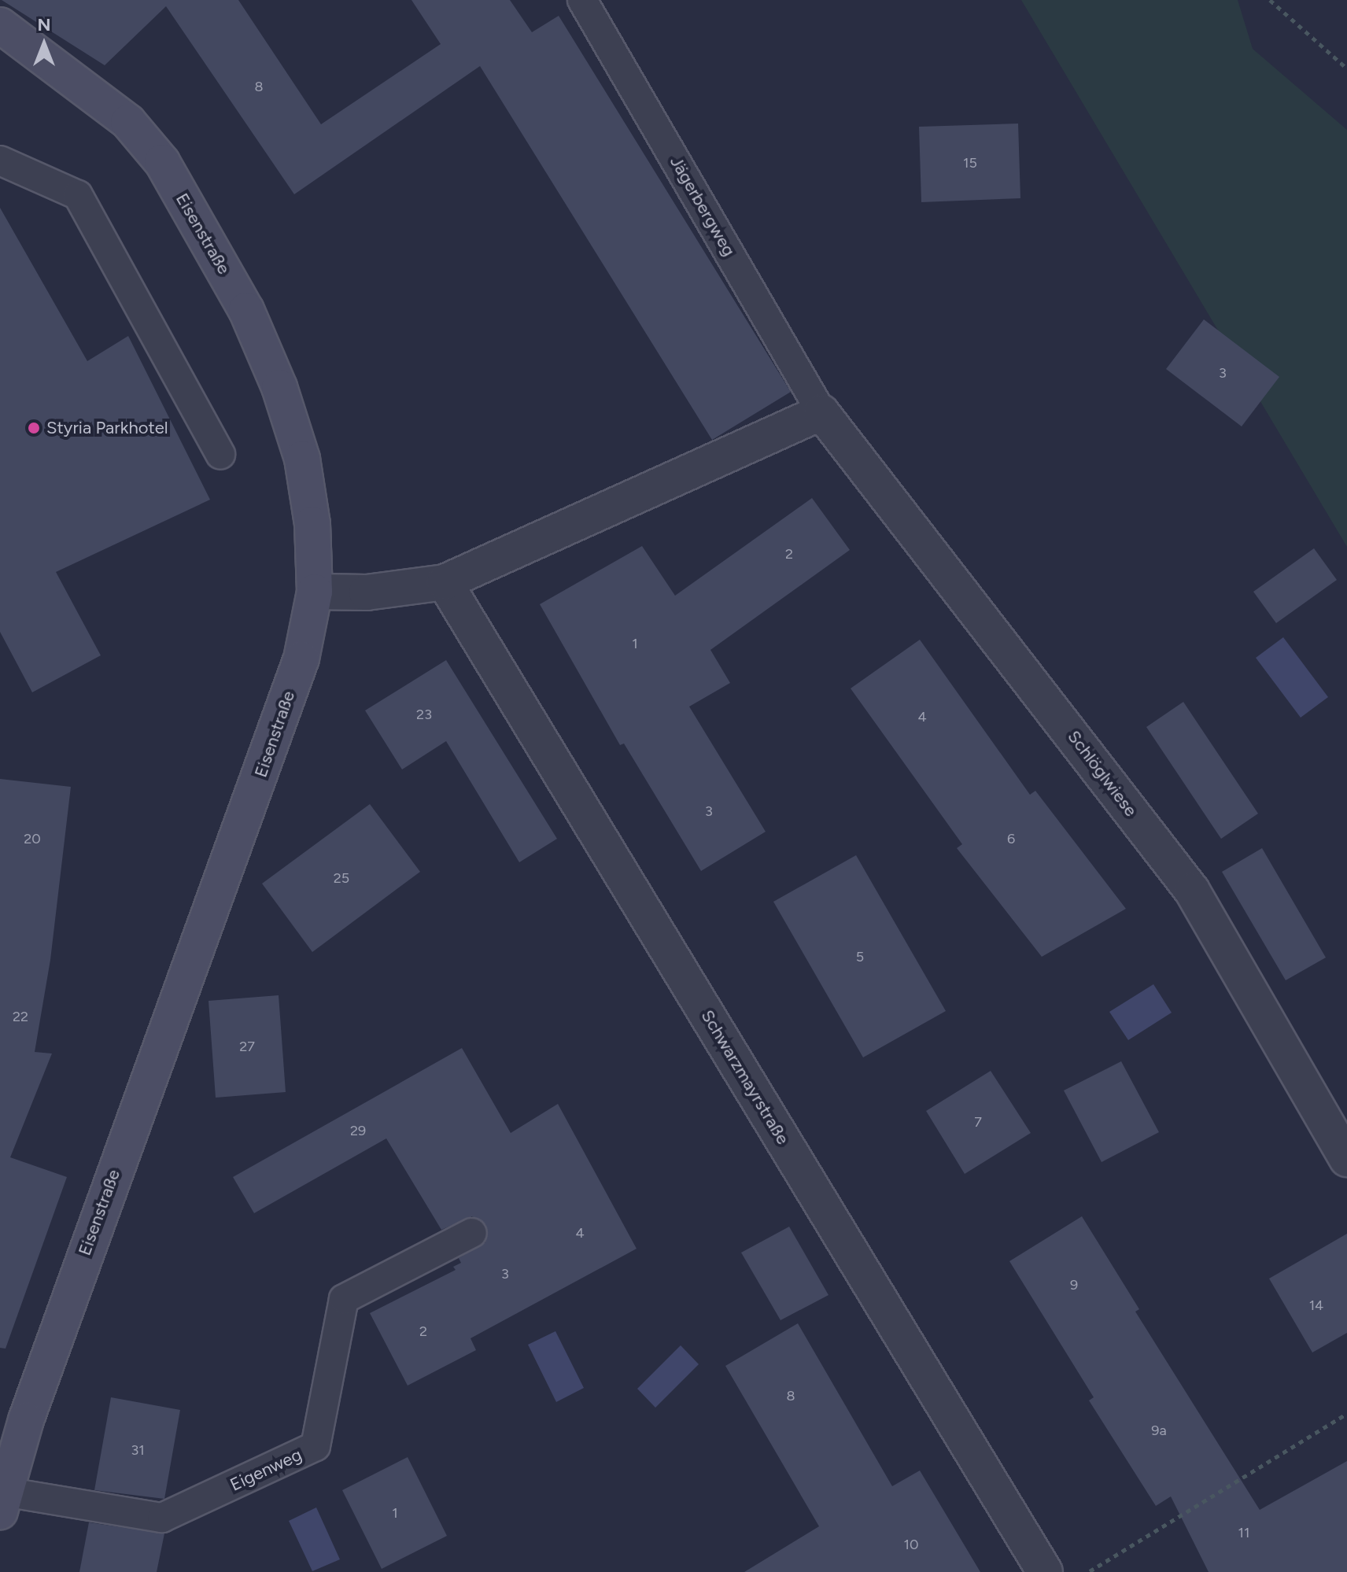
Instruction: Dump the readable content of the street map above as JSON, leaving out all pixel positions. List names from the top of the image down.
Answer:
{
  "streets": {
    "street": ["Eisenstraße", "Schlöglwiese", "Schwarzmayrstraße"],
    "lane": ["Jägerbergweg", "Eigenweg"]
  },
  "crossings": [
    ["Jägerbergweg", "Schlöglwiese"],
    ["Eisenstraße", "Eigenweg"]
  ],
  "places": ["Styria Parkhotel"],
  "house_numbers": [
    "8",
    "15",
    "3",
    "2",
    "1",
    "23",
    "4",
    "3",
    "20",
    "6",
    "25",
    "5",
    "22",
    "27",
    "7",
    "29",
    "4",
    "3",
    "9",
    "14",
    "2",
    "8",
    "9a",
    "31",
    "1",
    "11",
    "10"
  ],
  "north": "top"
}
